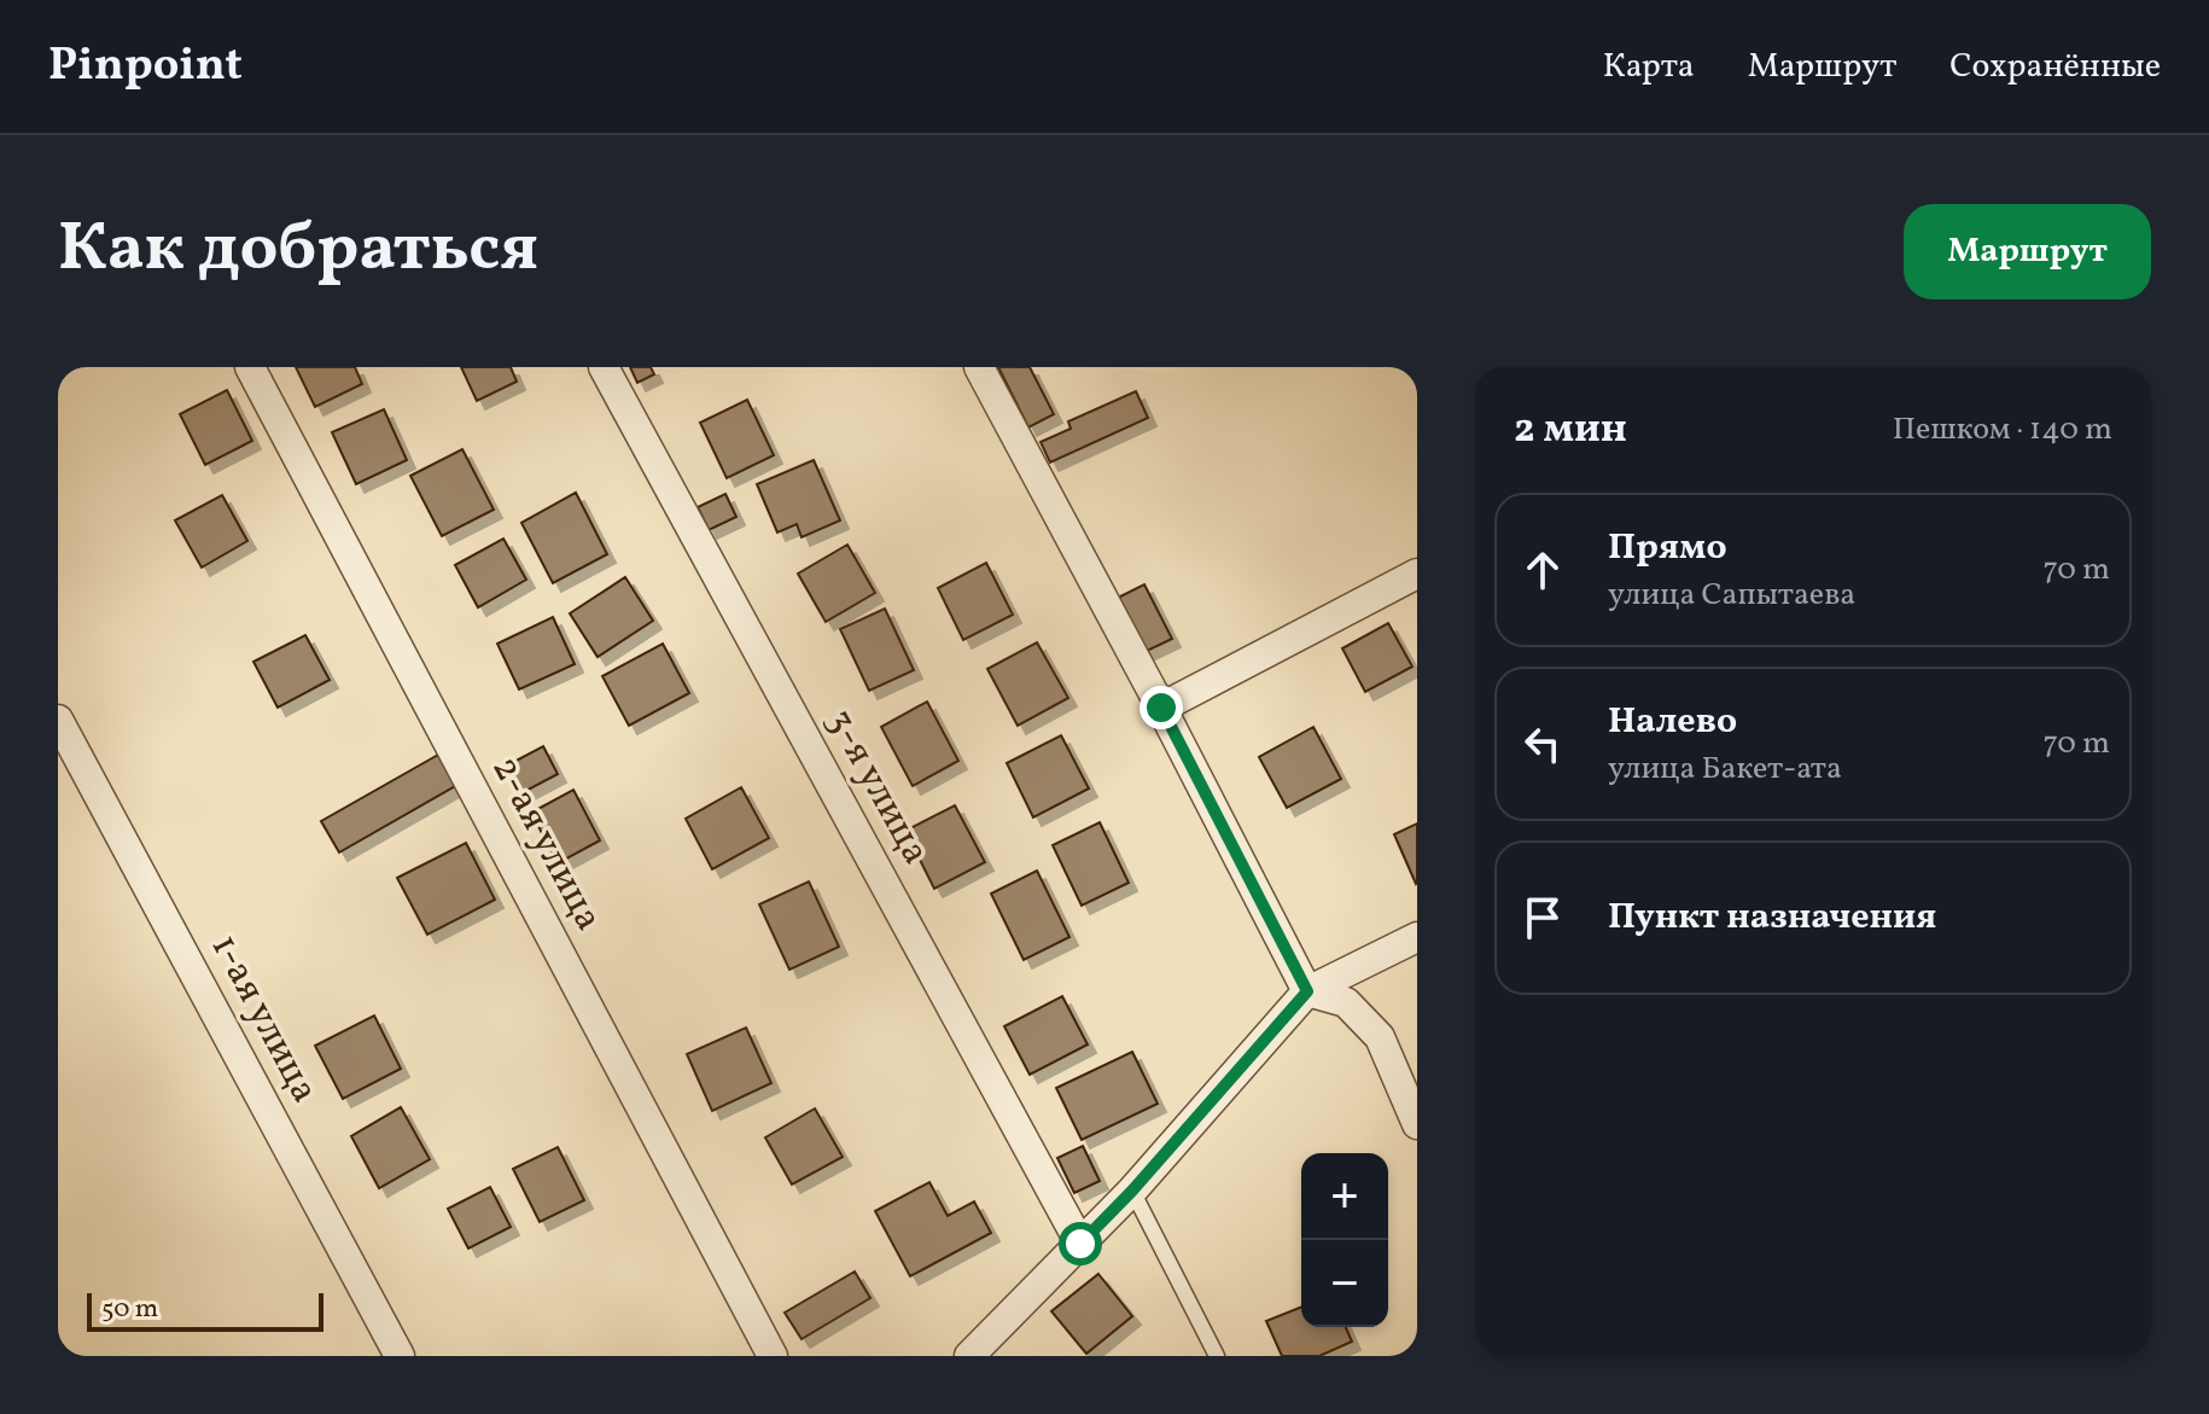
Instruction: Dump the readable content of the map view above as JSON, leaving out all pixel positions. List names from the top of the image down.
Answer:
{
  "streets": {
    "street": ["3-я улица", "2-ая улица", "1-ая улица"]
  },
  "scale_bar": "50 m",
  "page": {
    "header": "Pinpoint",
    "nav": ["Карта", "Маршрут", "Сохранённые"],
    "title": "Как добраться",
    "buttons": "Маршрут",
    "heading": ["2 мин", "Пешком · 140 m"],
    "list": [
      ["Прямо", "улица Сапытаева", "70 m"],
      ["Налево", "улица Бакет-ата", "70 m"],
      "Пункт назначения"
    ],
    "map_buttons": ["+", "−"],
    "scale": "50 m"
  }
}
